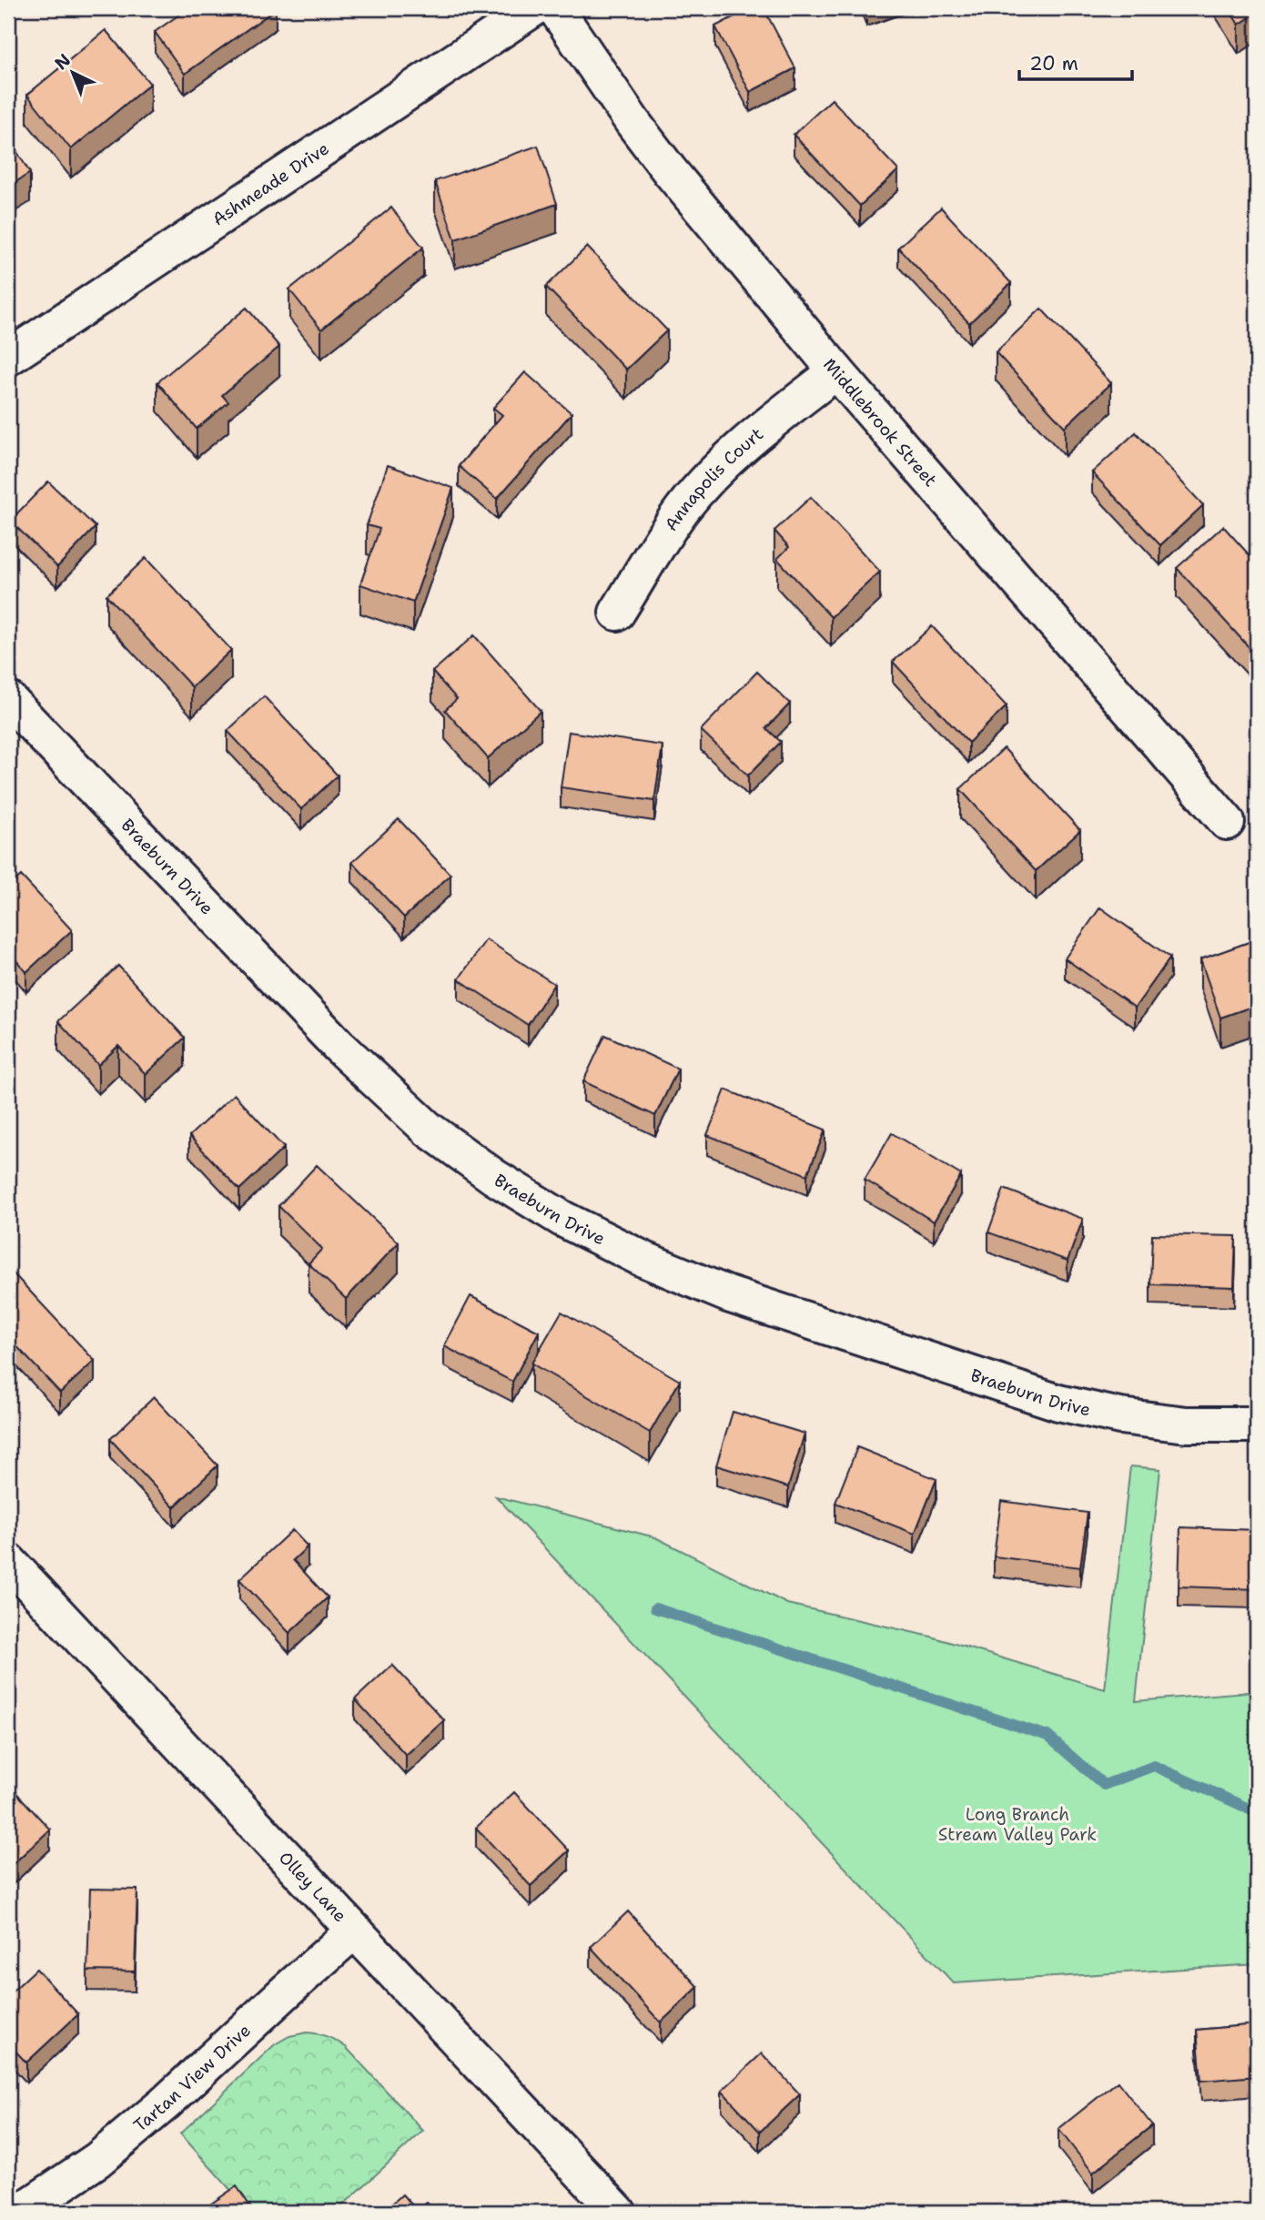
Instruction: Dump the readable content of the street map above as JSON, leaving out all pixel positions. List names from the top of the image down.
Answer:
{
  "streets": {
    "street": [
      "Ashmeade Drive",
      "Middlebrook Street",
      "Annapolis Court",
      "Braeburn Drive",
      "Olley Lane",
      "Tartan View Drive"
    ]
  },
  "crossings": [
    ["Middlebrook Street", "Annapolis Court"],
    ["Olley Lane", "Tartan View Drive"]
  ],
  "parks": ["Long Branch Stream Valley Park"],
  "scale_bar": "20 m",
  "north": "top left"
}
